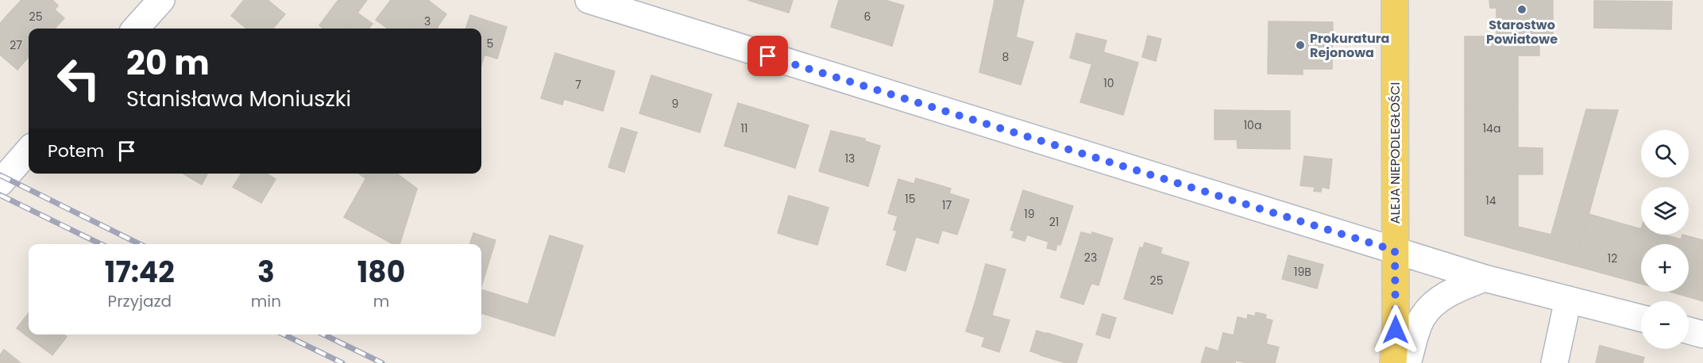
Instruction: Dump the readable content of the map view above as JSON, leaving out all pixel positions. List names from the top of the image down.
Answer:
{
  "streets": {
    "main road": ["ALEJA NIEPODLEGŁOŚCI"]
  },
  "places": ["Starostwo Powiatowe", "Prokuratura Rejonowa"],
  "house_numbers": [
    "25",
    "6",
    "3",
    "5",
    "27",
    "8",
    "10",
    "7",
    "9",
    "10a",
    "11",
    "14a",
    "13",
    "15",
    "14",
    "17",
    "19",
    "21",
    "23",
    "12",
    "19B",
    "25"
  ],
  "page": {
    "turn": ["20 m", "Stanisława Moniuszki"],
    "then": "Potem",
    "map_buttons": ["+", "−"],
    "eta": [
      "17:42",
      "Przyjazd",
      "3",
      "min",
      "180",
      "m"
    ]
  }
}
